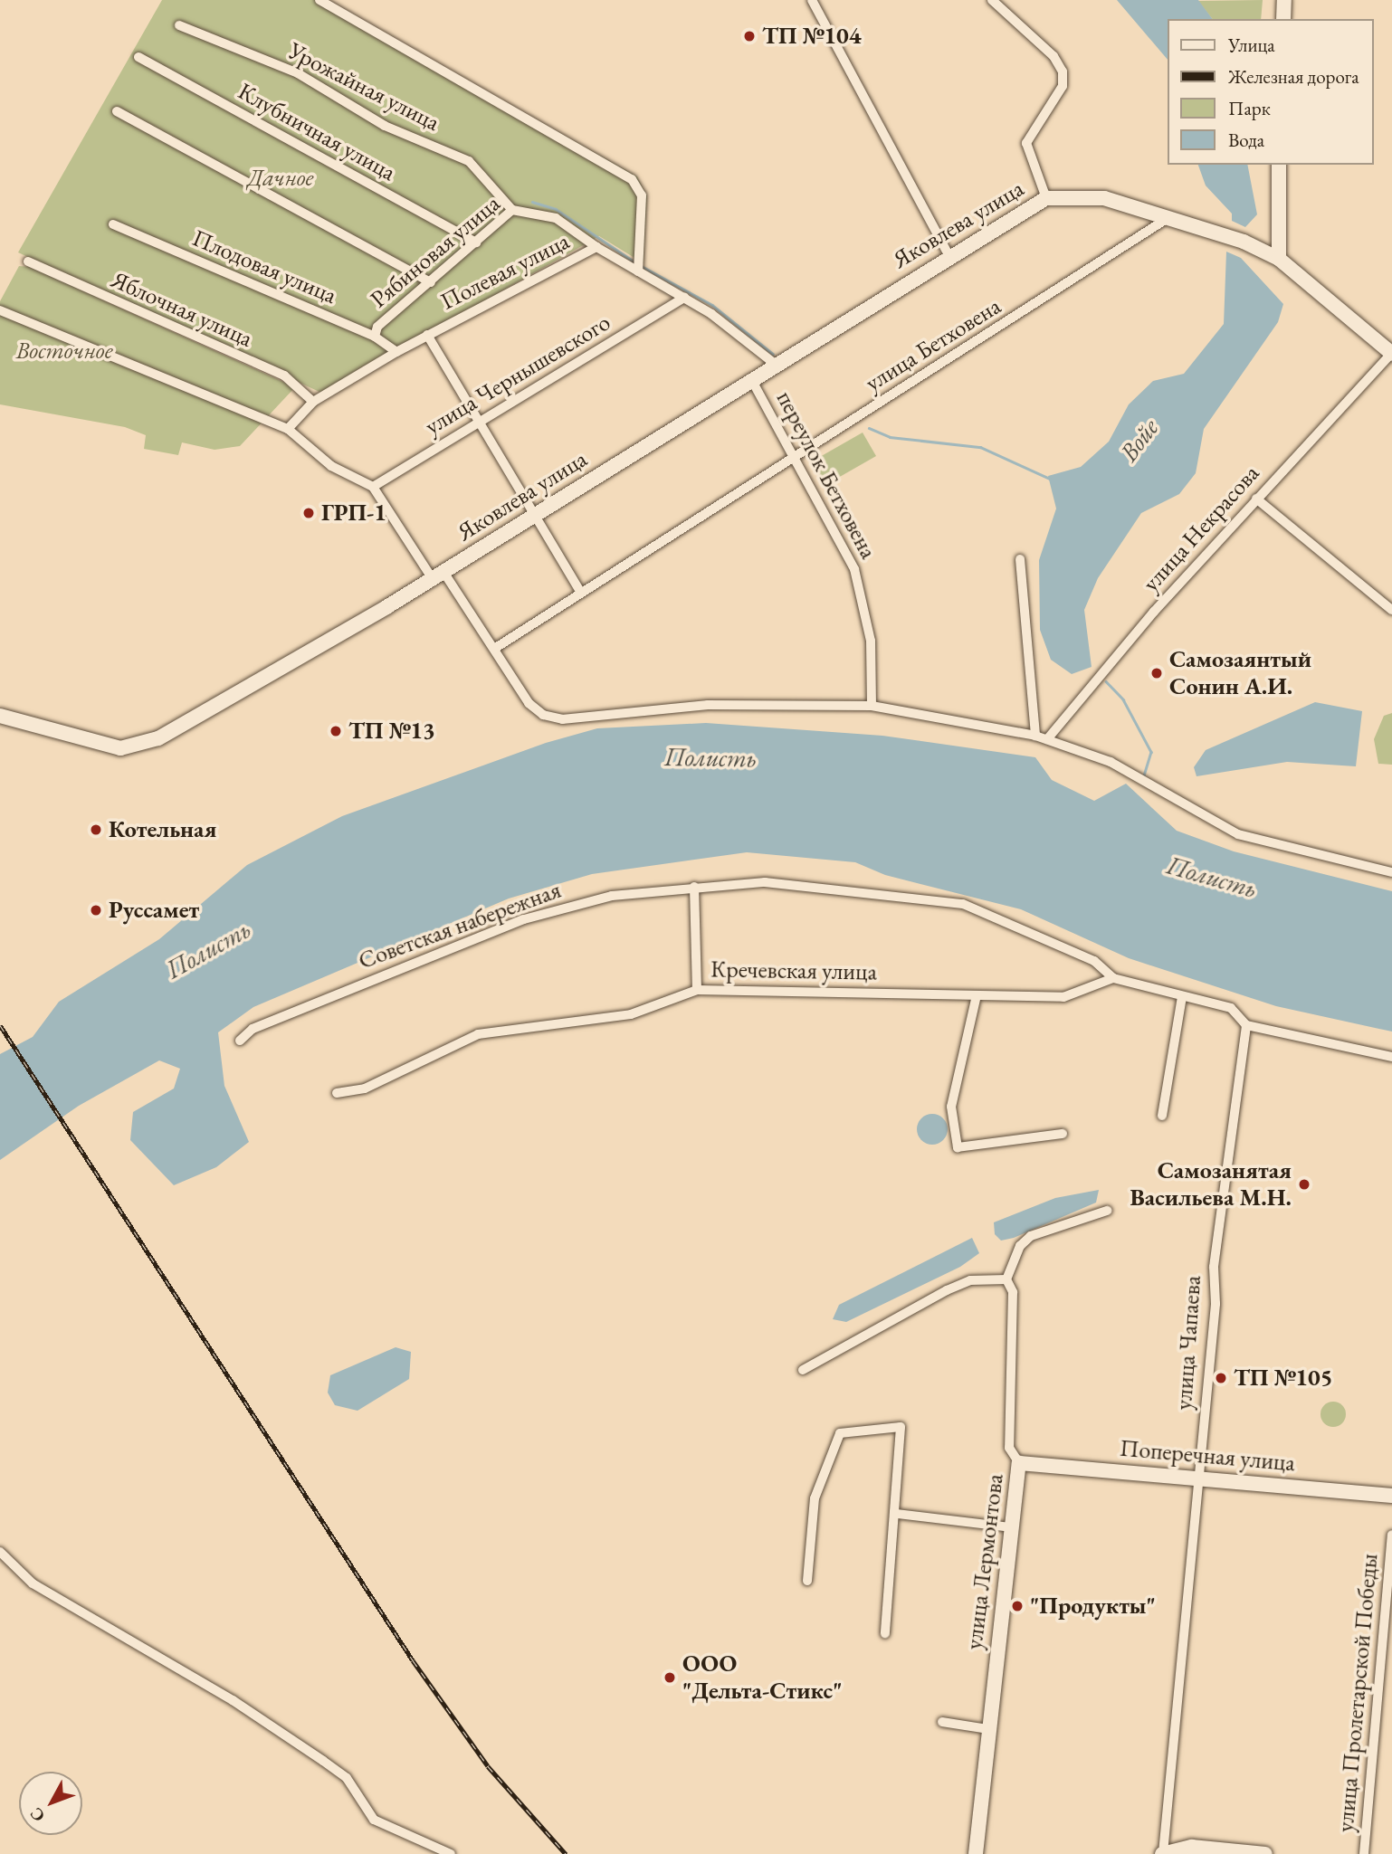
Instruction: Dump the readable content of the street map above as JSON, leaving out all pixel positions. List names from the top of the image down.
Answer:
{
  "streets": {
    "street": [
      "Урожайная улица",
      "Клубничная улица",
      "Яковлева улица",
      "Рябиновая улица",
      "Плодовая улица",
      "Полевая улица",
      "Яблочная улица",
      "улица Бетховена",
      "улица Чернышевского",
      "переулок Бетховена",
      "улица Некрасова",
      "Советская набережная",
      "Кречевская улица",
      "улица Чапаева",
      "Поперечная улица",
      "улица Лермонтова",
      "улица Пролетарской Победы"
    ]
  },
  "crossings": [
    ["Урожайная улица", "Рябиновая улица"],
    ["Клубничная улица", "Рябиновая улица"],
    ["Яковлева улица", "Полевая улица"],
    ["Яковлева улица", "улица Бетховена"],
    ["Яковлева улица", "переулок Бетховена"],
    ["Рябиновая улица", "Плодовая улица"],
    ["Рябиновая улица", "Полевая улица"],
    ["Плодовая улица", "Полевая улица"],
    ["Полевая улица", "Яблочная улица"],
    ["Полевая улица", "улица Чернышевского"],
    ["улица Бетховена", "переулок Бетховена"],
    ["Советская набережная", "Кречевская улица"],
    ["Советская набережная", "улица Чапаева"],
    ["улица Чапаева", "Поперечная улица"],
    ["Поперечная улица", "улица Лермонтова"]
  ],
  "water": ["Войе", "Полисть"],
  "parks": ["Дачное", "Восточное"],
  "places": [
    "ТП №104",
    "ГРП-1",
    "Самозаянтый Сонин А.И.",
    "ТП №13",
    "Котельная",
    "Руссамет",
    "Самозанятая Васильева М.Н.",
    "ТП №105",
    "\"Продукты\"",
    "ООО \"Дельта-Стикс\""
  ],
  "legend": [
    "Улица",
    "Железная дорога",
    "Парк",
    "Вода"
  ],
  "north": "bottom left"
}
